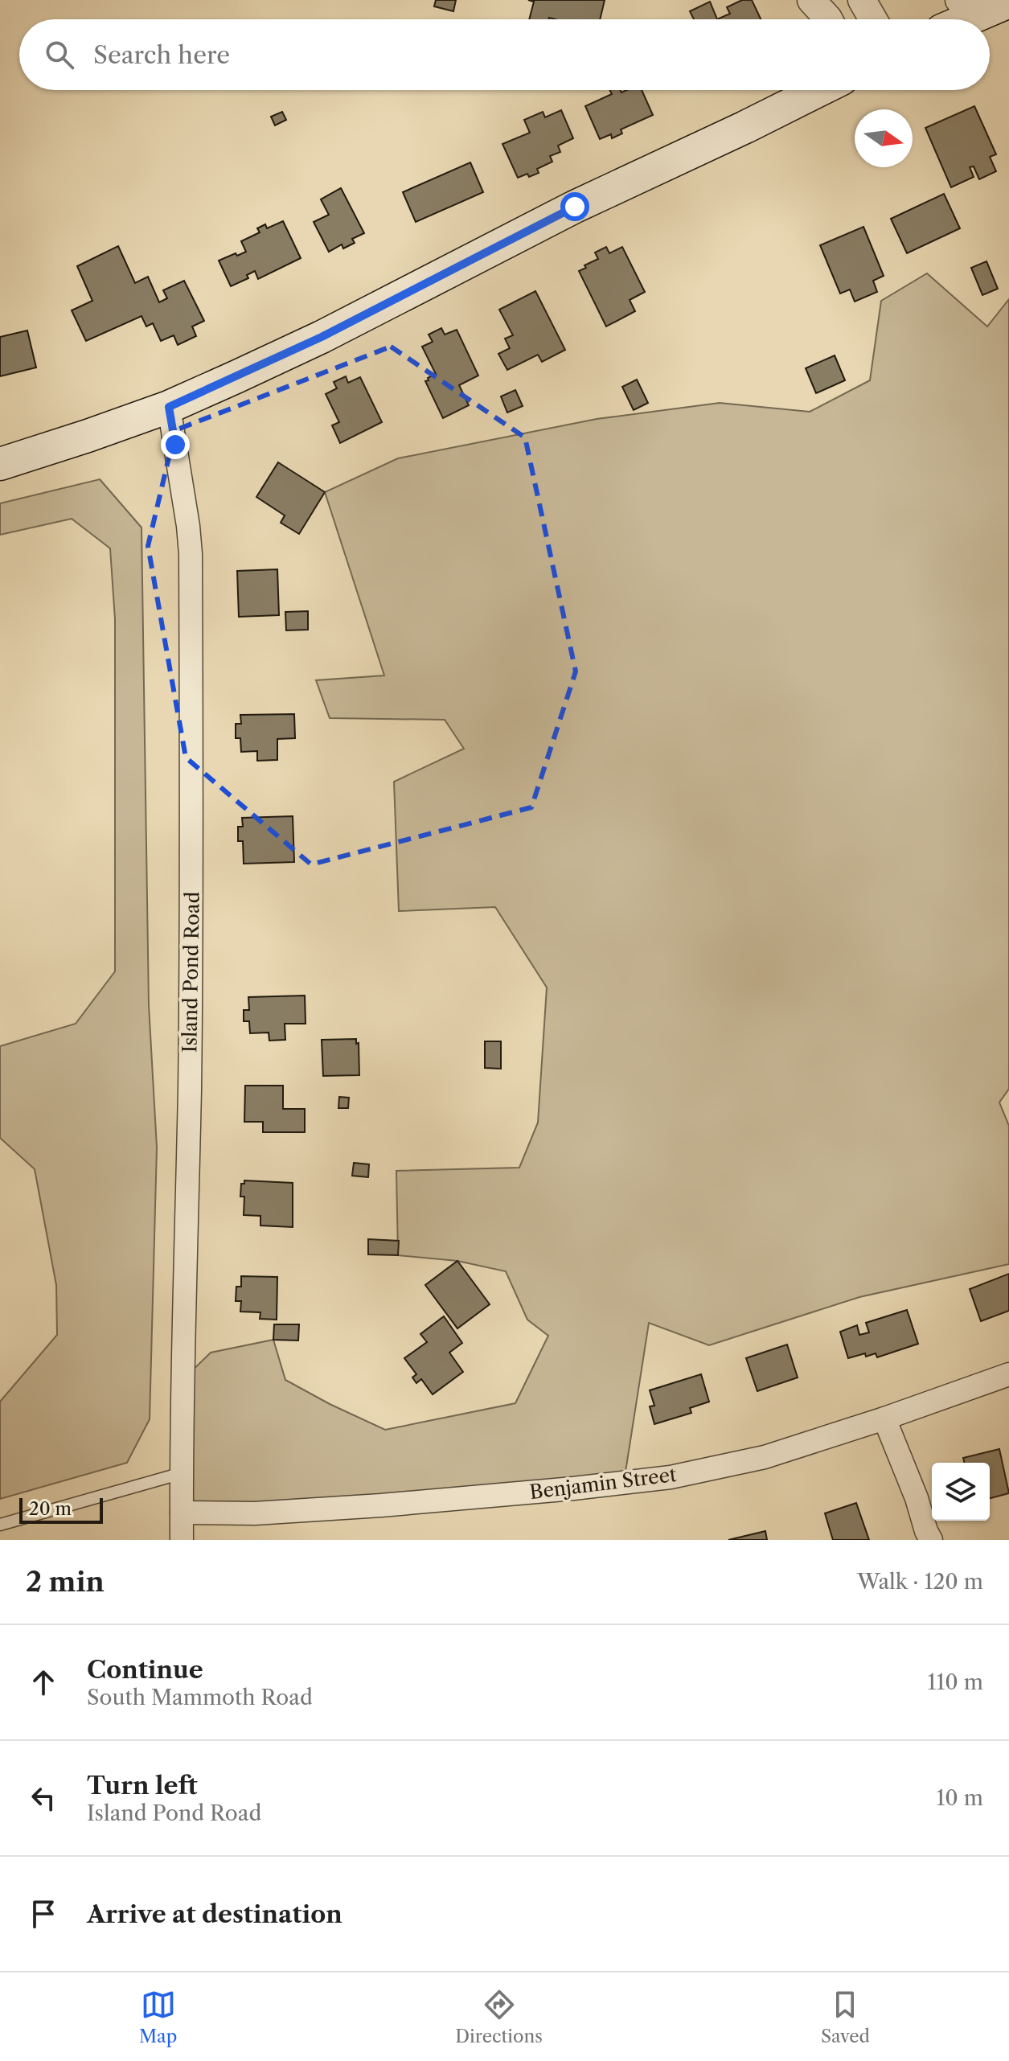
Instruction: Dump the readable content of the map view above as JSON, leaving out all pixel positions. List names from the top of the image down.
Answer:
{
  "streets": {
    "street": ["Island Pond Road", "Benjamin Street"]
  },
  "crossings": [
    ["Island Pond Road", "Benjamin Street"]
  ],
  "scale_bar": "20 m",
  "north": "right",
  "page": {
    "search": "Search here",
    "scale": "20 m",
    "heading": ["2 min", "Walk · 120 m"],
    "list": [
      ["Continue", "South Mammoth Road", "110 m"],
      ["Turn left", "Island Pond Road", "10 m"],
      "Arrive at destination"
    ],
    "nav": ["Map", "Directions", "Saved"]
  }
}
